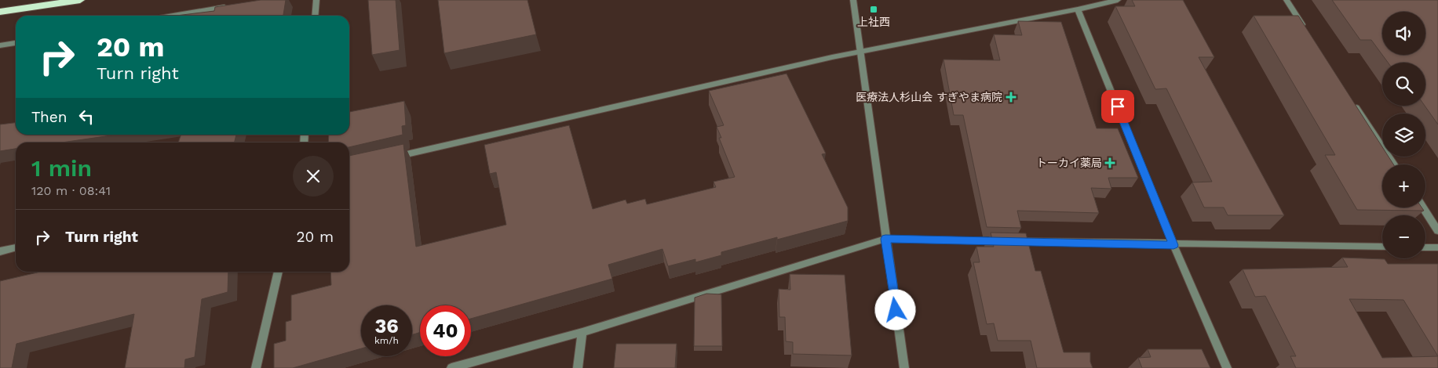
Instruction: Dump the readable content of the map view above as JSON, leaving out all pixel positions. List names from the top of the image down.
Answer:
{
  "places": {
    "transit": ["上社西"],
    "health": ["医療法人杉山会 すぎやま病院", "トーカイ薬局"]
  },
  "page": {
    "map_buttons": ["+", "−"],
    "turn": ["20 m", "Turn right"],
    "then": "Then",
    "heading": ["1 min", "120 m · 08:41"],
    "list": [
      {
        "name": "Turn right",
        "value": "20 m"
      }
    ],
    "speed": "36 km/h",
    "limit": "40"
  }
}
